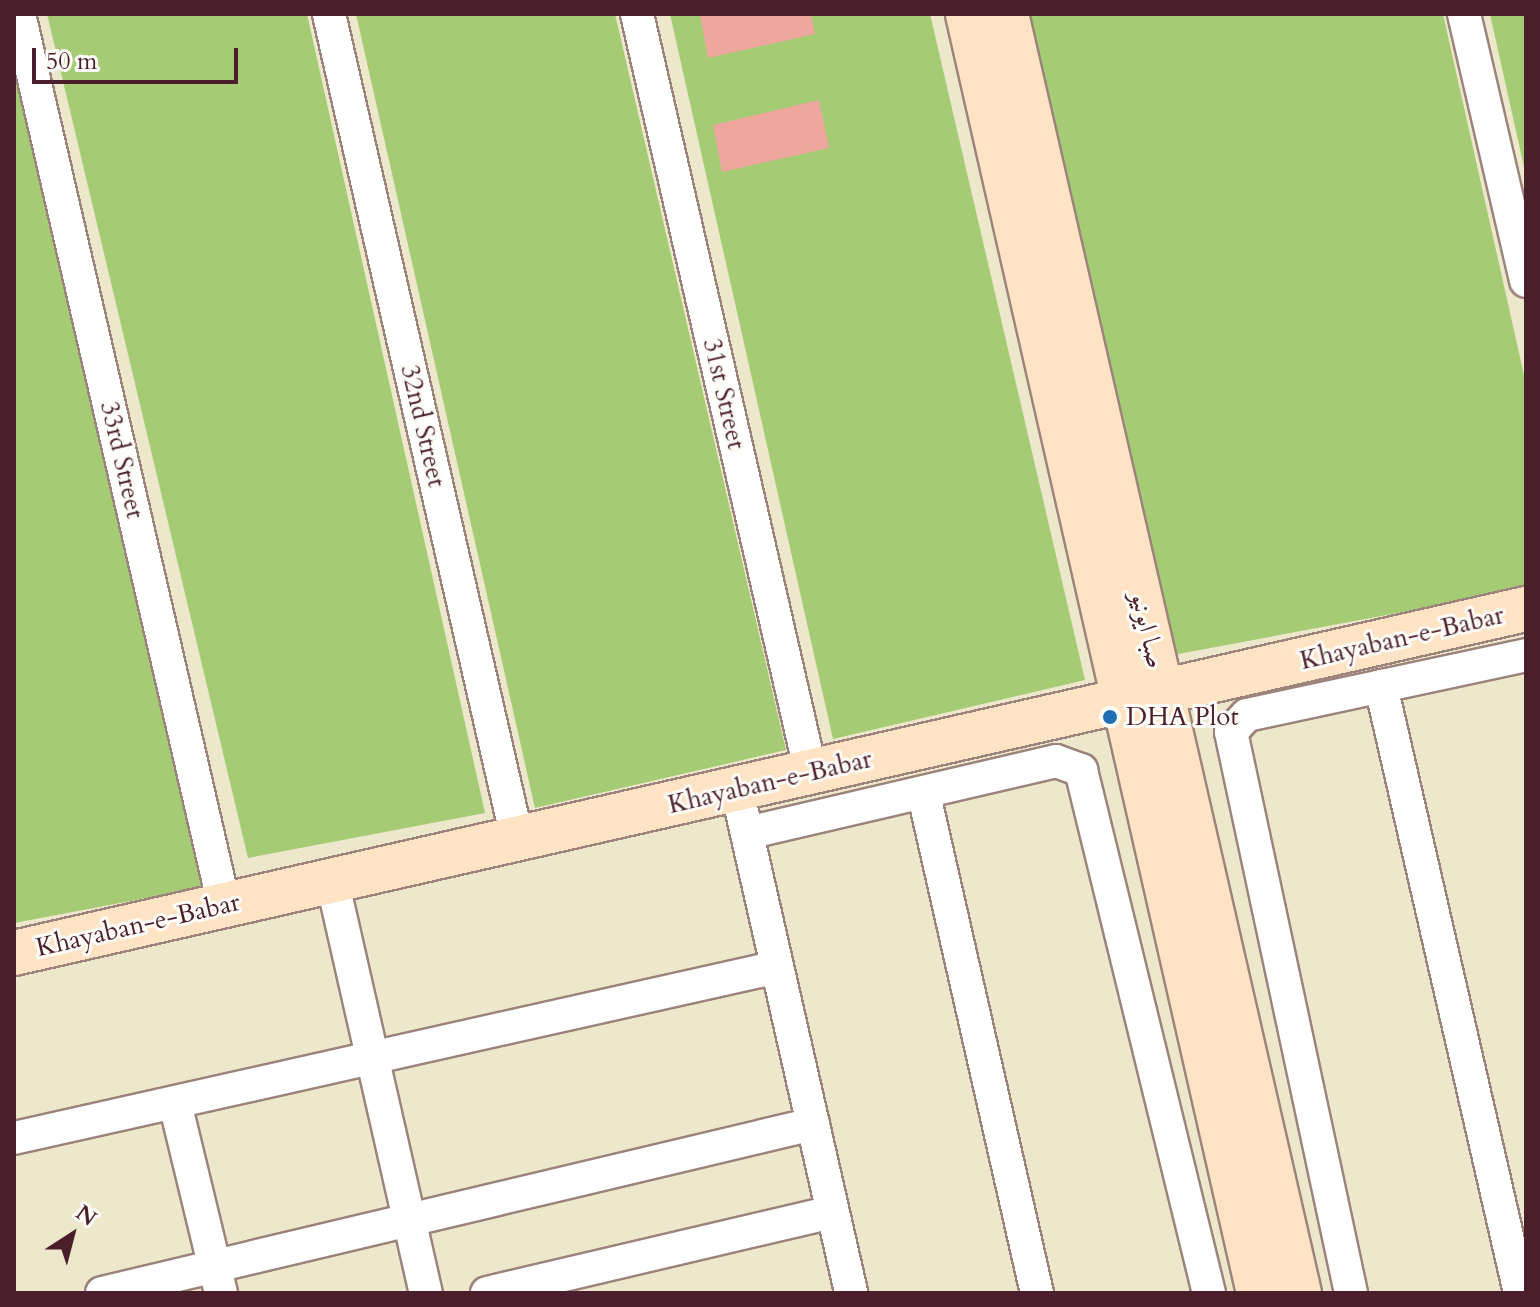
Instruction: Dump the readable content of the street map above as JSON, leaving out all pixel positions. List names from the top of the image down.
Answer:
{
  "streets": {
    "main road": ["صبا ایونیو", "Khayaban-e-Babar"],
    "street": ["31st Street", "32nd Street", "33rd Street"]
  },
  "crossings": [
    ["31st Street", "Khayaban-e-Babar"],
    ["32nd Street", "Khayaban-e-Babar"],
    ["33rd Street", "Khayaban-e-Babar"],
    ["صبا ایونیو", "Khayaban-e-Babar"]
  ],
  "places": ["DHA Plot"],
  "scale_bar": "50 m",
  "north": "top right"
}
